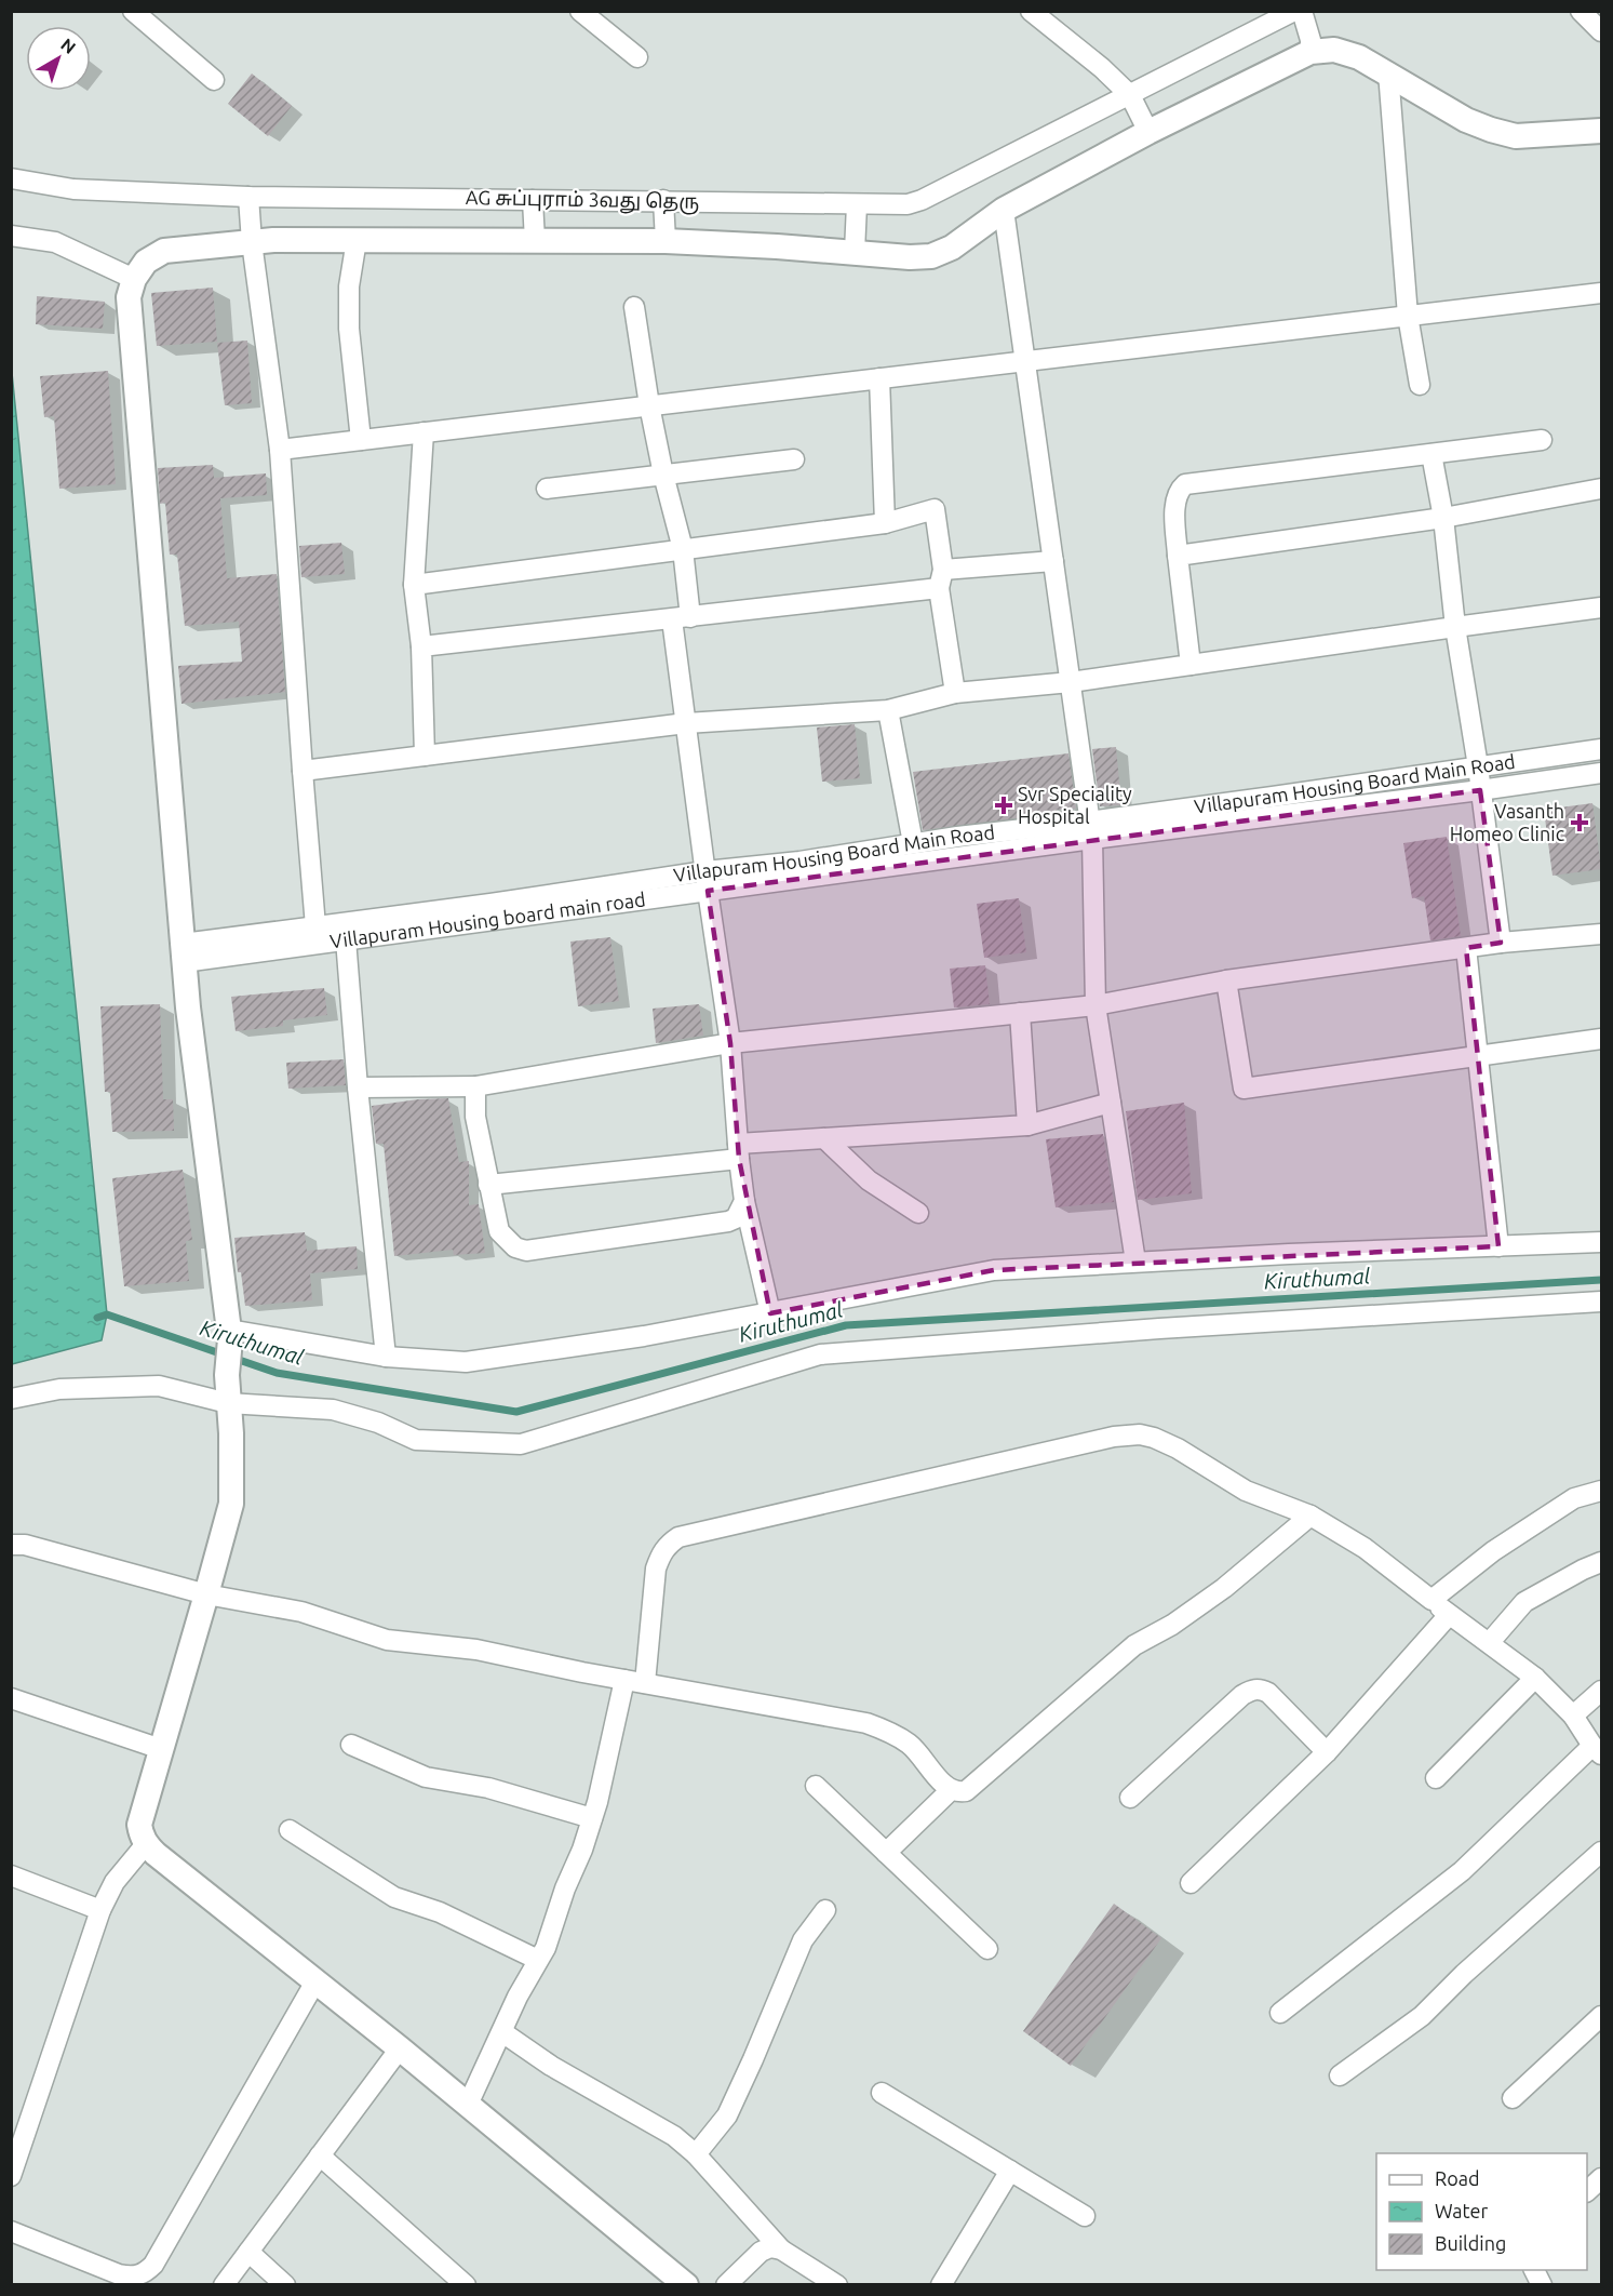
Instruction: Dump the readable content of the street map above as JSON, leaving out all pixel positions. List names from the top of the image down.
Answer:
{
  "streets": {
    "street": ["AG சுப்புராம் 3வது தெரு", "Villapuram Housing Board Main Road", "Villapuram Housing board main road"]
  },
  "crossings": [
    ["Villapuram Housing Board Main Road", "Villapuram Housing board main road"]
  ],
  "water": ["Kiruthumal"],
  "places": {
    "health": ["Svr Speciality Hospital", "Vasanth Homeo Clinic"]
  },
  "legend": ["Road", "Water", "Building"],
  "north": "top right"
}
